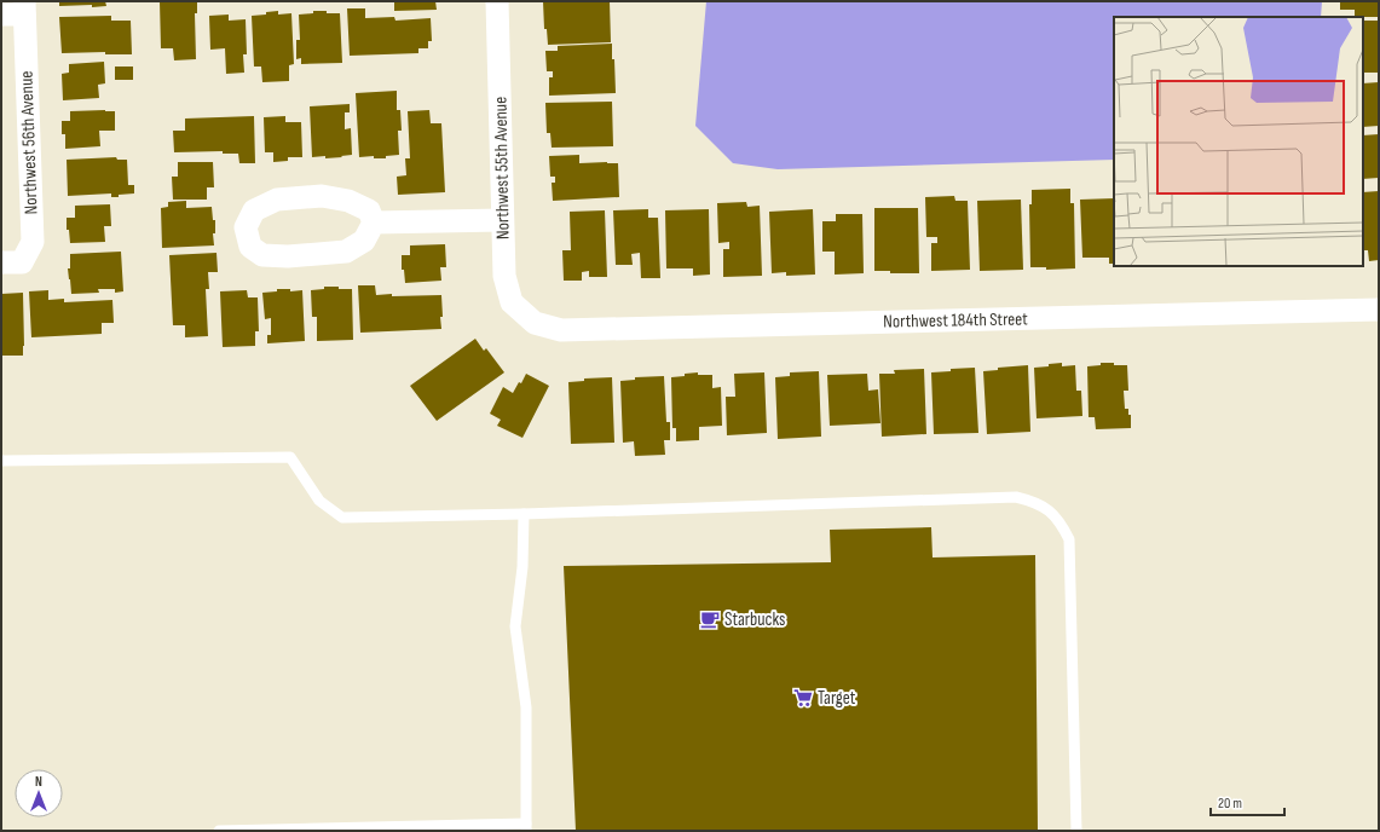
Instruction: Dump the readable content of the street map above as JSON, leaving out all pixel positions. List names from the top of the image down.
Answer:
{
  "streets": {
    "street": ["Northwest 56th Avenue", "Northwest 55th Avenue", "Northwest 184th Street"]
  },
  "crossings": [
    ["Northwest 55th Avenue", "Northwest 184th Street"]
  ],
  "places": {
    "cafe": ["Starbucks"],
    "supermarket": ["Target"]
  },
  "scale_bar": "20 m",
  "north": "top"
}
